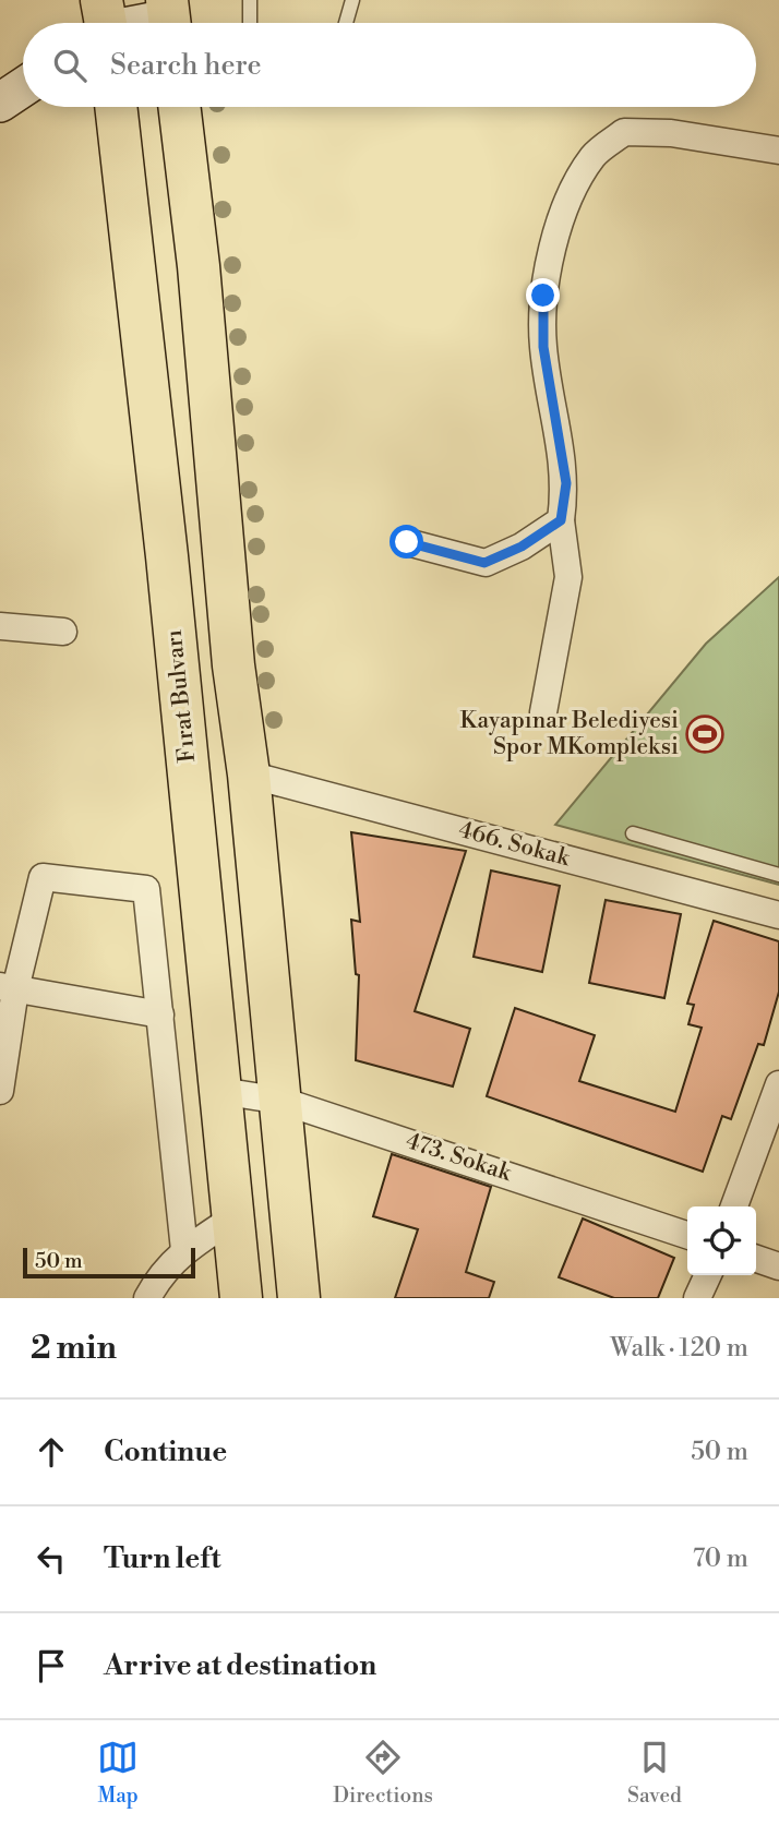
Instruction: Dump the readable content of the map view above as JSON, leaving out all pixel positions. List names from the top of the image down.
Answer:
{
  "streets": {
    "main road": ["Fırat Bulvarı"],
    "street": ["466. Sokak", "473. Sokak"]
  },
  "crossings": [
    ["Fırat Bulvarı", "473. Sokak"]
  ],
  "places": {
    "sports": ["Kayapınar Belediyesi Spor MKompleksi"]
  },
  "scale_bar": "50 m",
  "page": {
    "search": "Search here",
    "scale": "50 m",
    "heading": ["2 min", "Walk · 120 m"],
    "list": [
      ["Continue", "50 m"],
      ["Turn left", "70 m"],
      "Arrive at destination"
    ],
    "nav": ["Map", "Directions", "Saved"]
  }
}
